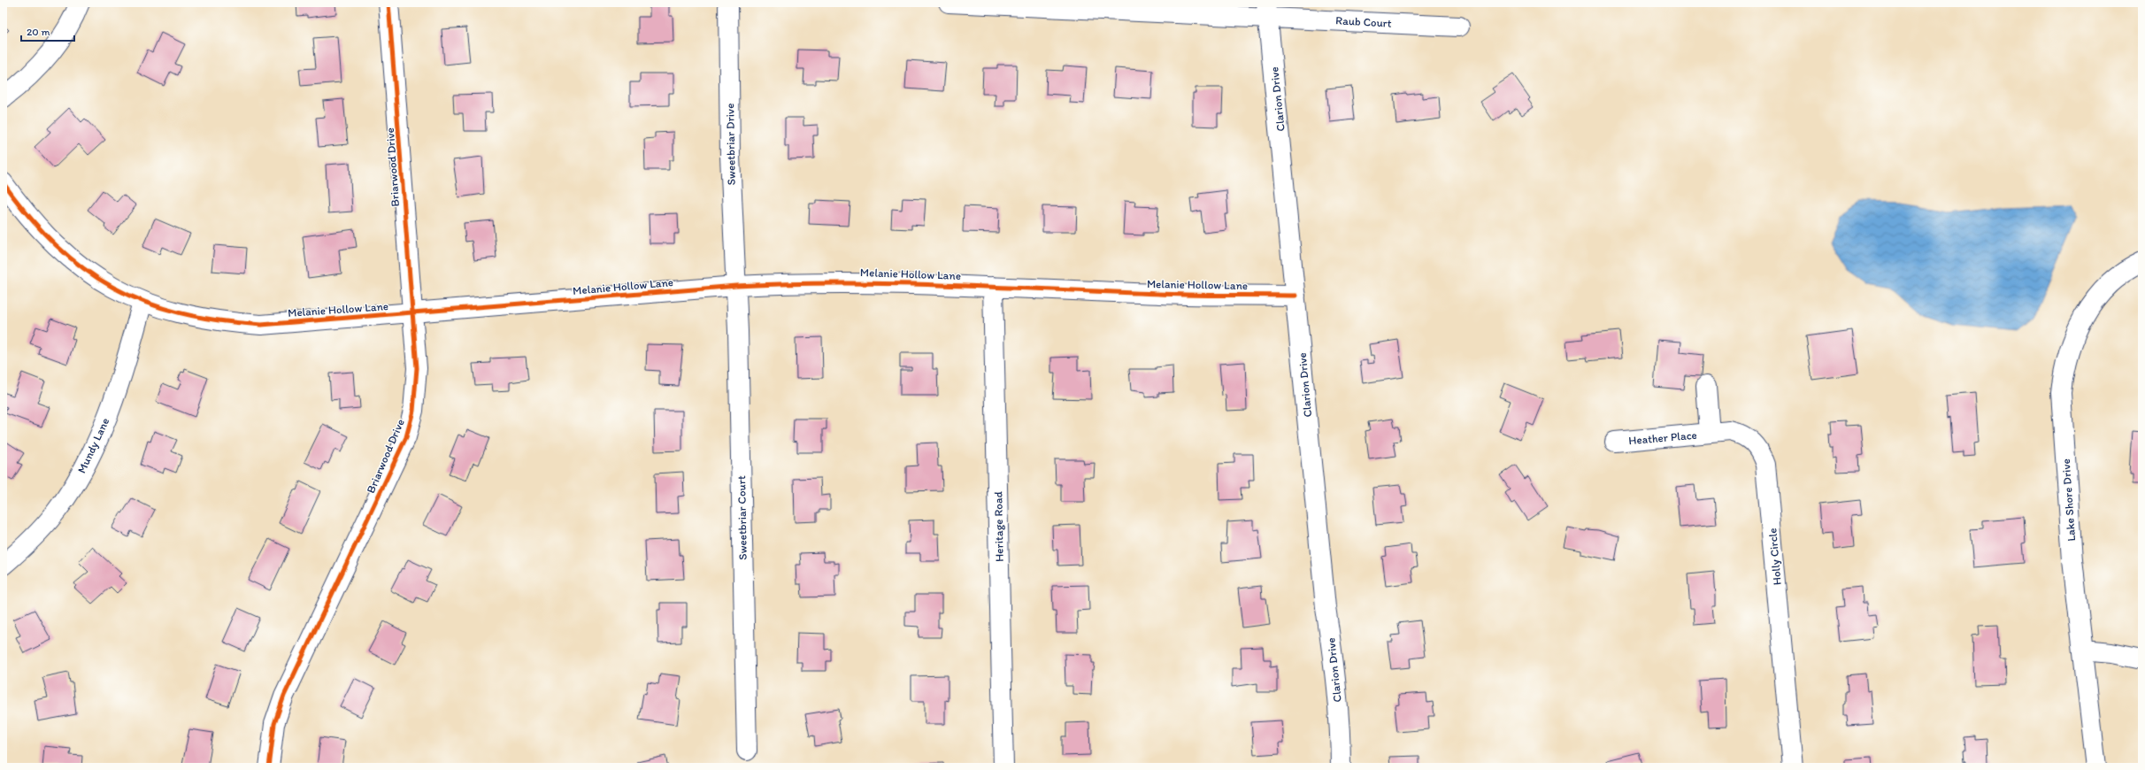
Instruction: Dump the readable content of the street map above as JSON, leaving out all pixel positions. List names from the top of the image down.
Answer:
{
  "streets": {
    "street": [
      "Raub Court",
      "Clarion Drive",
      "Sweetbriar Drive",
      "Briarwood Drive",
      "Melanie Hollow Lane",
      "Heather Place",
      "Mundy Lane",
      "Lake Shore Drive",
      "Sweetbriar Court",
      "Heritage Road",
      "Holly Circle"
    ]
  },
  "crossings": [
    ["Raub Court", "Clarion Drive"],
    ["Clarion Drive", "Melanie Hollow Lane"],
    ["Sweetbriar Drive", "Melanie Hollow Lane"],
    ["Sweetbriar Drive", "Sweetbriar Court"],
    ["Briarwood Drive", "Melanie Hollow Lane"],
    ["Melanie Hollow Lane", "Mundy Lane"],
    ["Melanie Hollow Lane", "Sweetbriar Court"],
    ["Melanie Hollow Lane", "Heritage Road"],
    ["Heather Place", "Holly Circle"]
  ],
  "scale_bar": "20 m"
}
